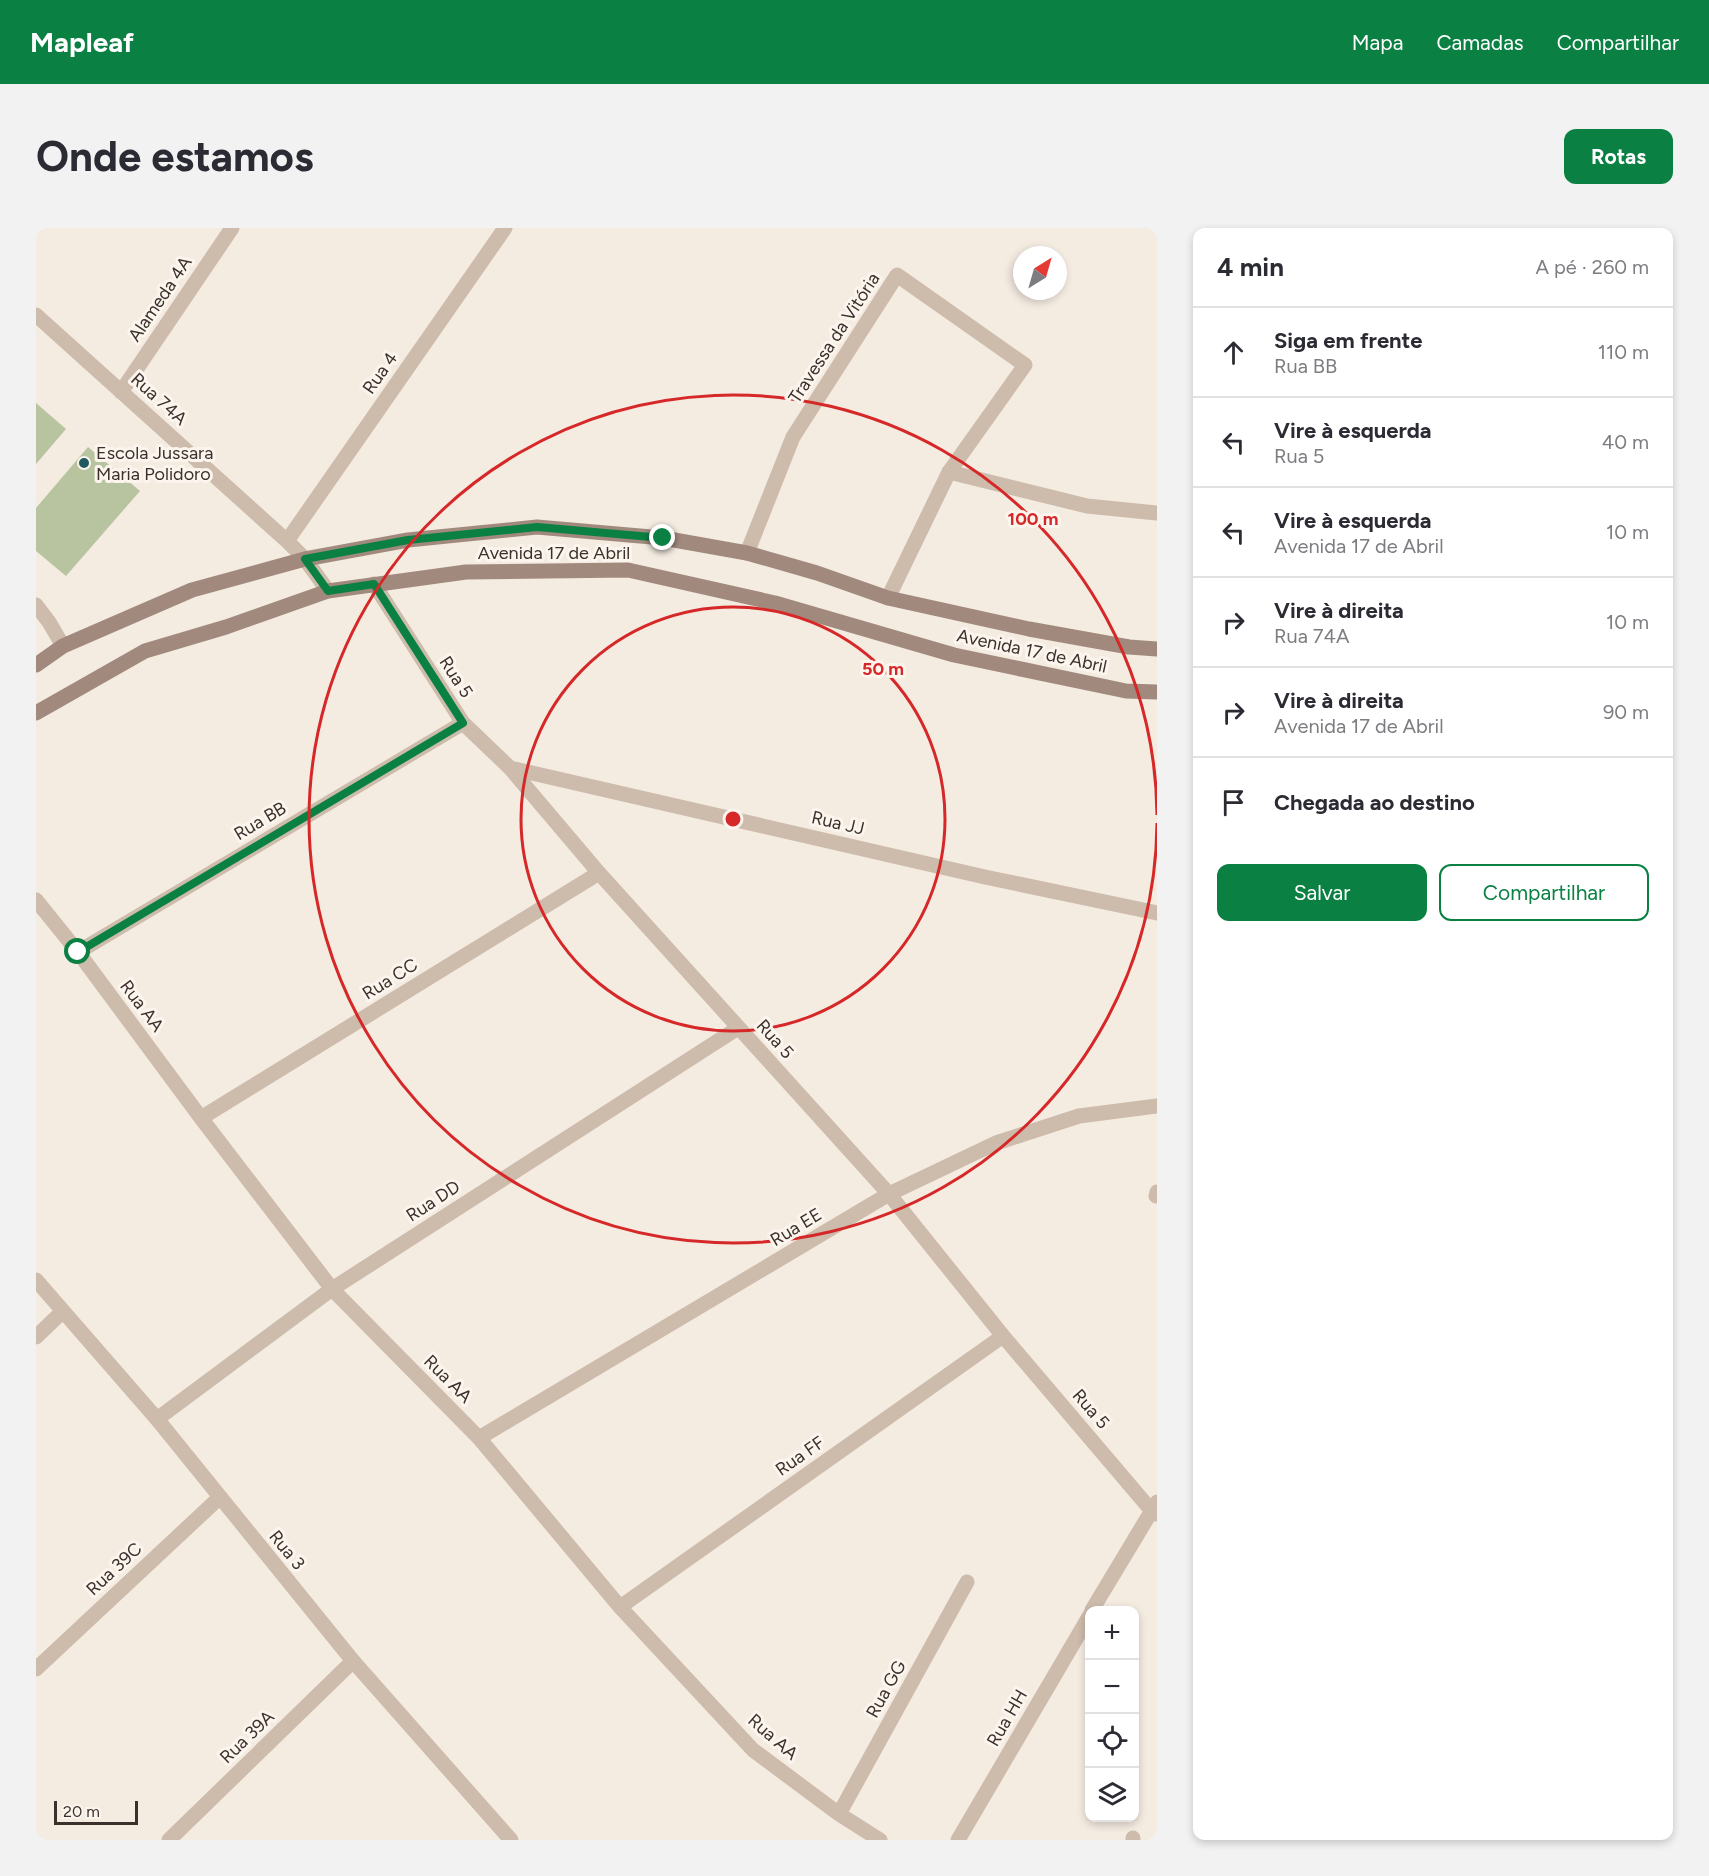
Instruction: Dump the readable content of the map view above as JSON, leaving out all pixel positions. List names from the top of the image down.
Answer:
{
  "streets": {
    "main road": ["Avenida 17 de Abril"],
    "street": [
      "Alameda 4A",
      "Travessa da Vitória",
      "Rua 4",
      "Rua 74A",
      "Rua 5",
      "Rua BB",
      "Rua JJ",
      "Rua CC",
      "Rua AA",
      "Rua DD",
      "Rua EE",
      "Rua FF",
      "Rua 3",
      "Rua 39C",
      "Rua GG",
      "Rua HH",
      "Rua 39A"
    ]
  },
  "crossings": [
    ["Alameda 4A", "Rua 74A"],
    ["Travessa da Vitória", "Avenida 17 de Abril"],
    ["Rua 4", "Rua 74A"],
    ["Rua 74A", "Avenida 17 de Abril"],
    ["Avenida 17 de Abril", "Rua 5"],
    ["Rua 5", "Rua BB"],
    ["Rua 5", "Rua JJ"],
    ["Rua 5", "Rua CC"],
    ["Rua 5", "Rua DD"],
    ["Rua 5", "Rua EE"],
    ["Rua 5", "Rua FF"],
    ["Rua BB", "Rua AA"],
    ["Rua CC", "Rua AA"],
    ["Rua AA", "Rua DD"],
    ["Rua AA", "Rua EE"],
    ["Rua AA", "Rua FF"],
    ["Rua AA", "Rua GG"],
    ["Rua DD", "Rua 3"],
    ["Rua 3", "Rua 39C"],
    ["Rua 3", "Rua 39A"]
  ],
  "places": ["Escola Jussara Maria Polidoro"],
  "scale_bar": "20 m",
  "north": "top right",
  "page": {
    "header": "Mapleaf",
    "nav": ["Mapa", "Camadas", "Compartilhar"],
    "buttons": [
      "Rotas",
      ["Salvar", "Compartilhar"]
    ],
    "title": "Onde estamos",
    "heading": ["4 min", "A pé · 260 m"],
    "list": [
      ["Siga em frente", "Rua BB", "110 m"],
      ["Vire à esquerda", "Rua 5", "40 m"],
      ["Vire à esquerda", "Avenida 17 de Abril", "10 m"],
      ["Vire à direita", "Rua 74A", "10 m"],
      ["Vire à direita", "Avenida 17 de Abril", "90 m"],
      "Chegada ao destino"
    ],
    "map_buttons": ["+", "−"],
    "scale": "20 m"
  },
  "rings": ["100 m", "50 m"]
}
